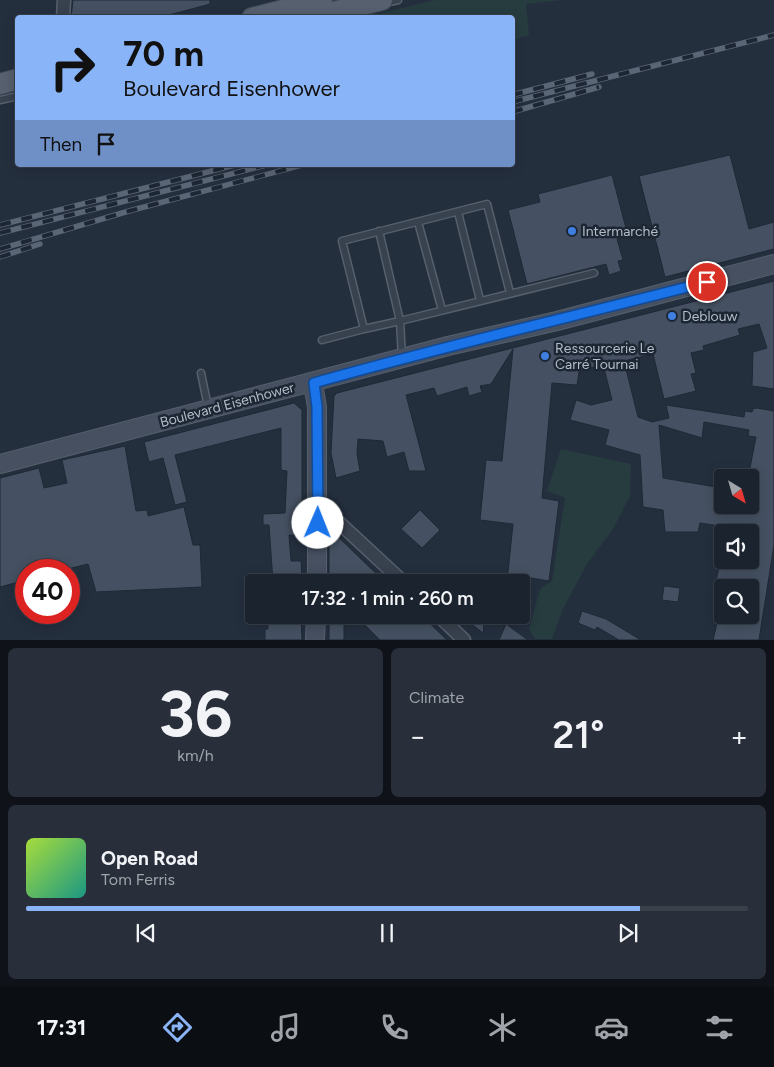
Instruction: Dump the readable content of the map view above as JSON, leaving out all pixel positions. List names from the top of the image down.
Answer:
{
  "streets": {
    "street": ["Boulevard Eisenhower"]
  },
  "places": ["Intermarché", "Deblouw", "Ressourcerie Le Carré Tournai"],
  "north": "bottom right",
  "page": {
    "turn": ["70 m", "Boulevard Eisenhower"],
    "then": "Then",
    "limit": "40",
    "trip": "17:32 · 1 min · 260 m",
    "tile": [
      ["36", "km/h"],
      "Climate"
    ],
    "heat": ["−", "21°", "+"],
    "song": ["Open Road", "Tom Ferris"],
    "tabs": "17:31"
  }
}
